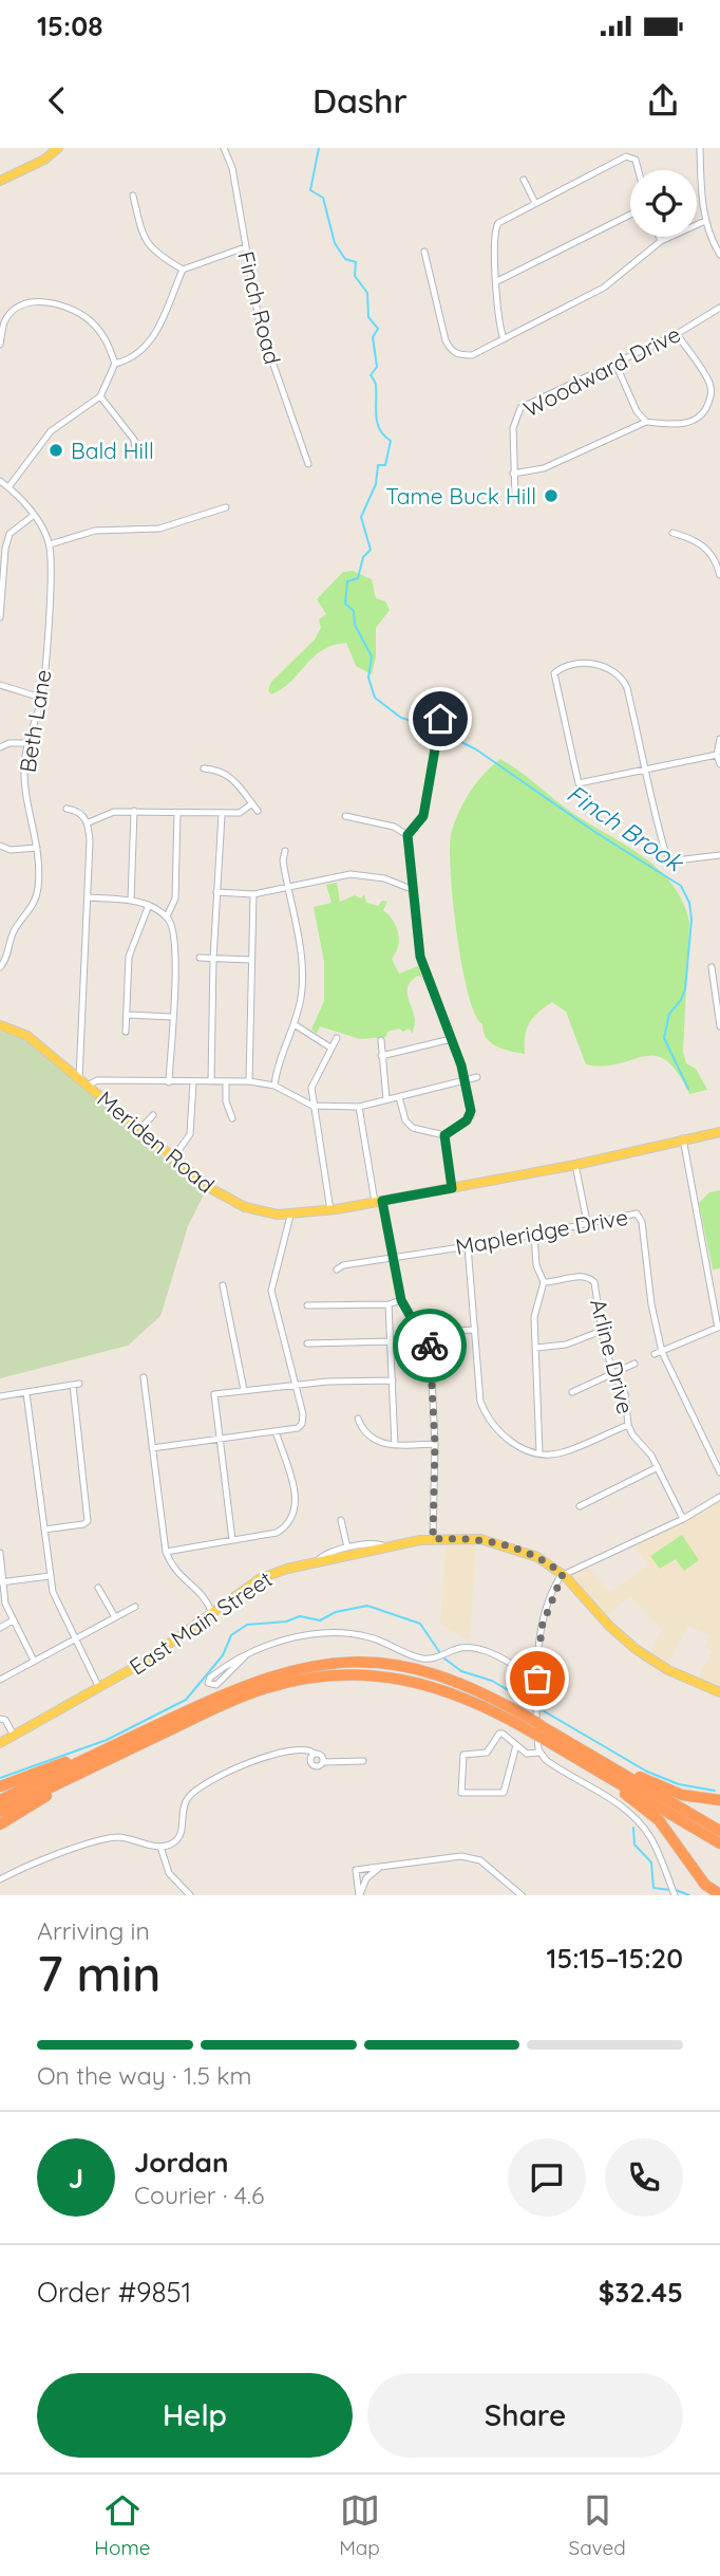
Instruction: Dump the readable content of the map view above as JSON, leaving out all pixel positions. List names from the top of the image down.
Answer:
{
  "streets": {
    "main road": ["Meriden Road", "East Main Street"],
    "street": [
      "Finch Road",
      "Woodward Drive",
      "Beth Lane",
      "Mapleridge Drive",
      "Arline Drive"
    ]
  },
  "water": ["Finch Brook"],
  "places": ["Bald Hill", "Tame Buck Hill"],
  "page": {
    "status": "15:08",
    "header": "Dashr",
    "heading": ["7 min", "Arriving in", "15:15–15:20"],
    "panel": [
      "Jordan",
      "Courier · 4.6",
      "Order #9851",
      "$32.45"
    ],
    "bar": "On the way · 1.5 km",
    "round": "J",
    "buttons": ["Help", "Share"],
    "tabs": ["Home", "Map", "Saved"]
  }
}
